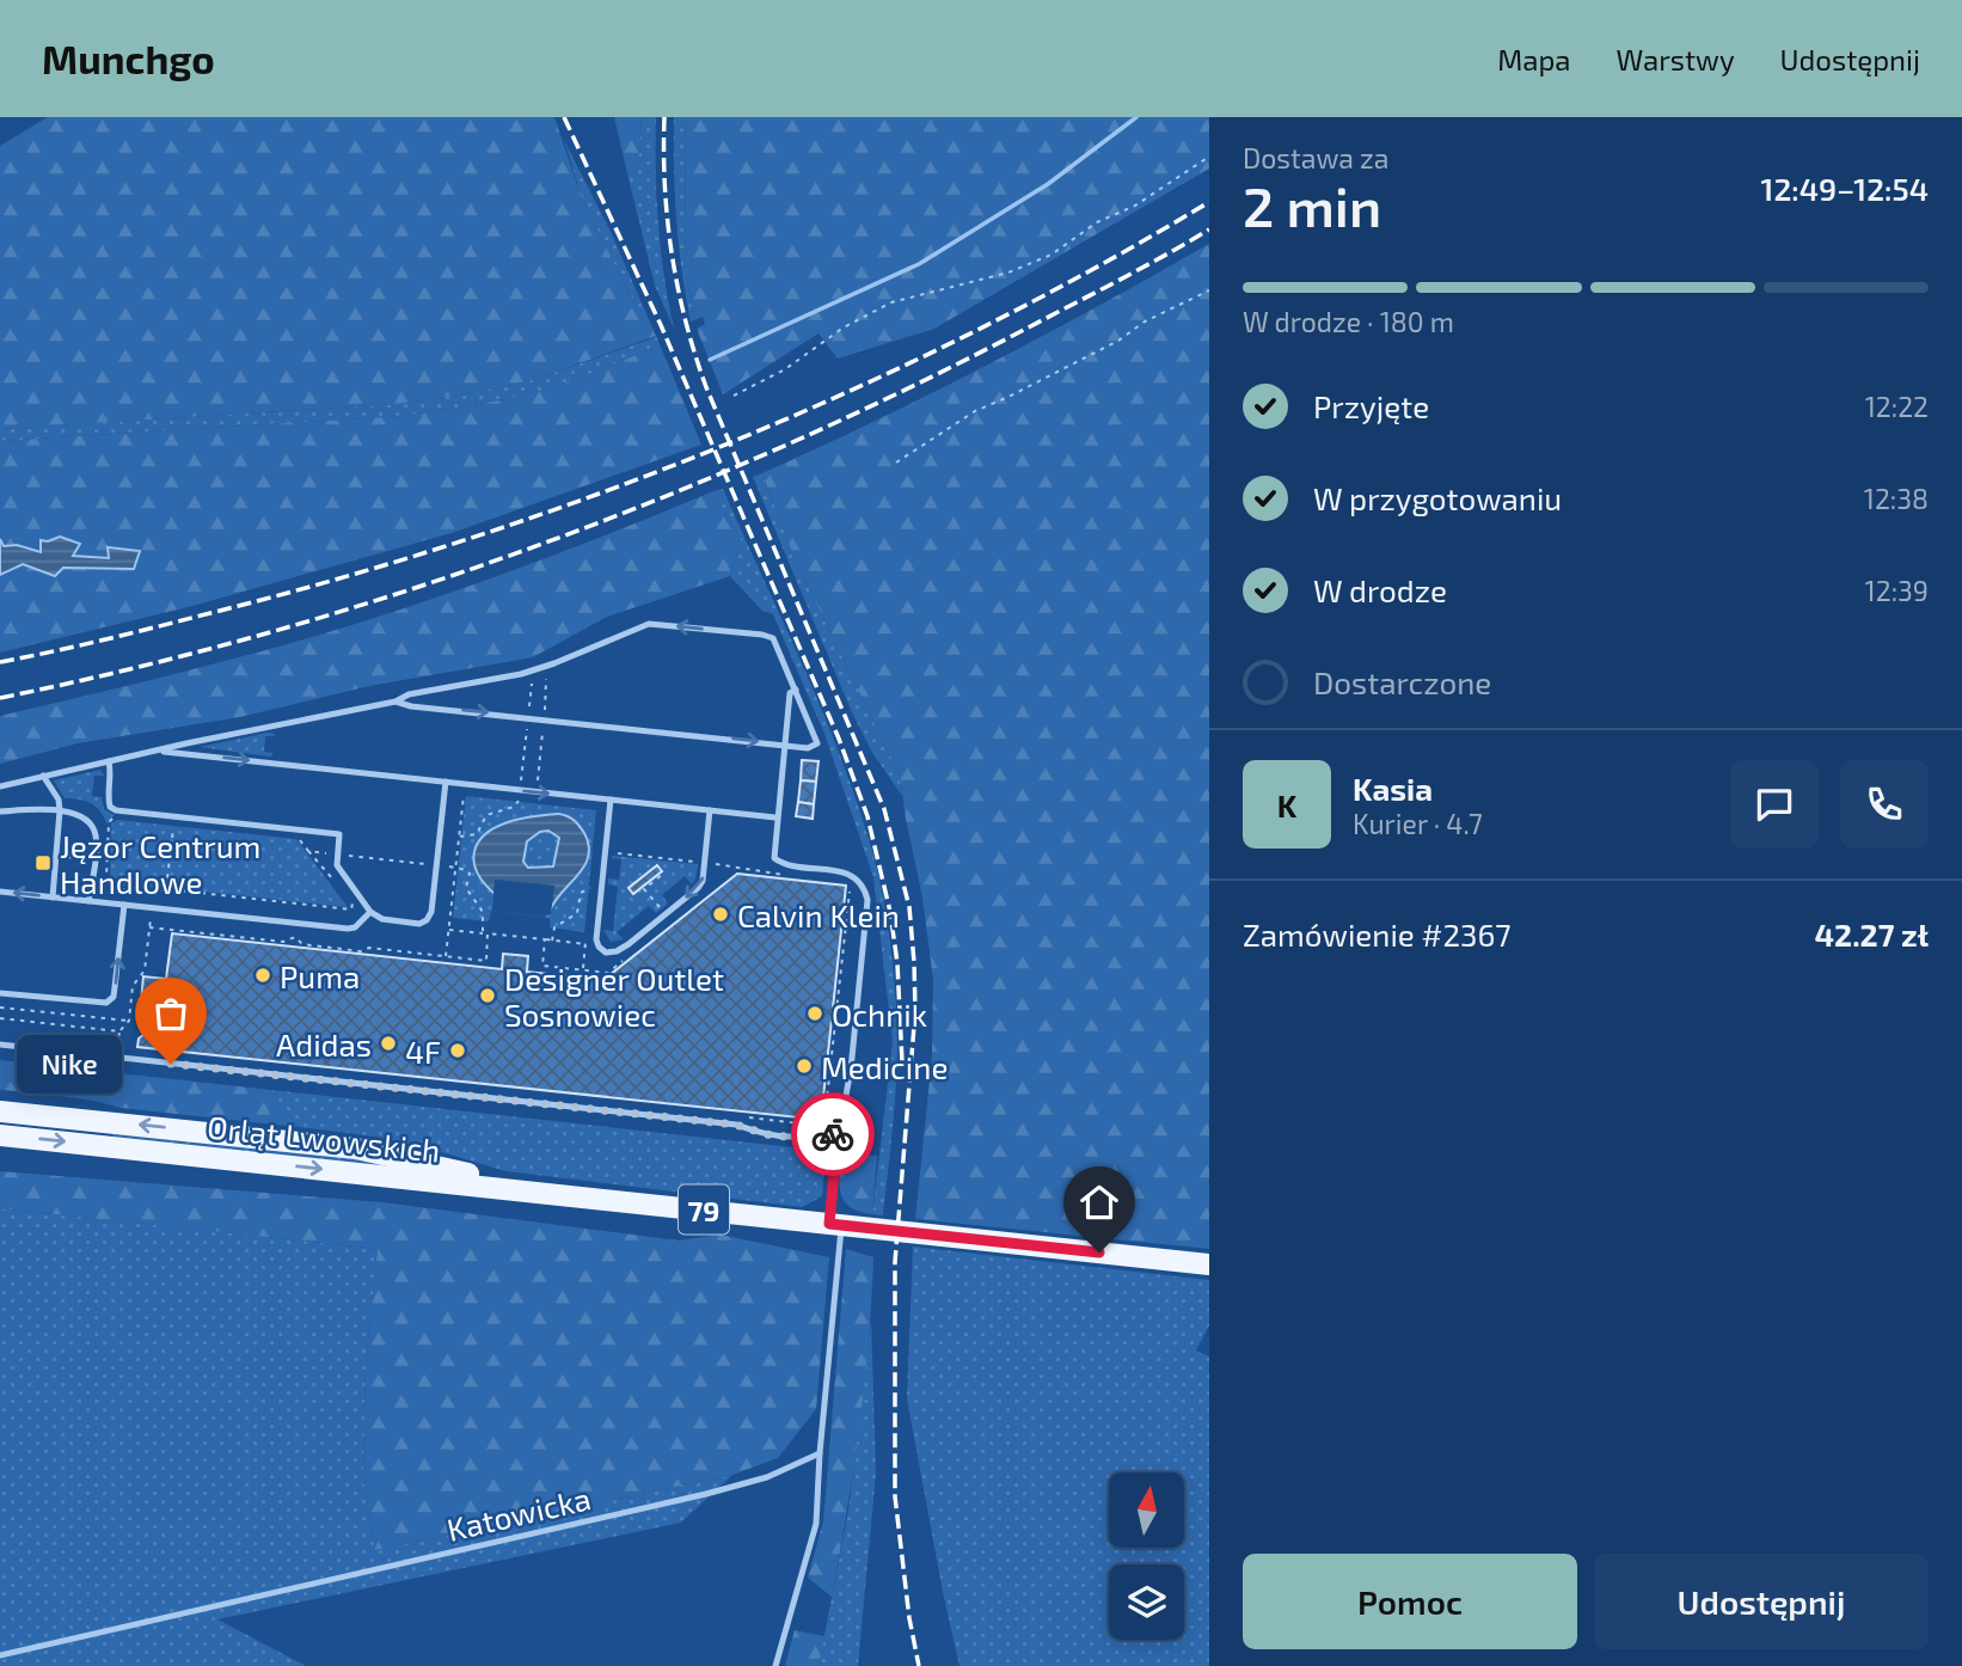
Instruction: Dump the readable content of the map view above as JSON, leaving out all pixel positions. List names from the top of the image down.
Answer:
{
  "streets": {
    "main road": ["Orląt Lwowskich", "79"],
    "lane": ["Katowicka"]
  },
  "places": {
    "transit": ["Jęzor Centrum Handlowe"],
    "other": [
      "Calvin Klein",
      "Puma",
      "Designer Outlet Sosnowiec",
      "Ochnik",
      "Adidas",
      "4F",
      "Nike",
      "Medicine"
    ]
  },
  "north": "top",
  "page": {
    "header": "Munchgo",
    "nav": ["Mapa", "Warstwy", "Udostępnij"],
    "heading": ["2 min", "Dostawa za", "12:49–12:54"],
    "panel": [
      "Kasia",
      "Kurier · 4.7",
      "Zamówienie #2367",
      "42.27 zł"
    ],
    "bar": "W drodze · 180 m",
    "list": [
      ["Przyjęte", "12:22"],
      ["W przygotowaniu", "12:38"],
      ["W drodze", "12:39"],
      "Dostarczone"
    ],
    "round": "K",
    "bubble": "Nike",
    "buttons": ["Pomoc", "Udostępnij"]
  }
}
